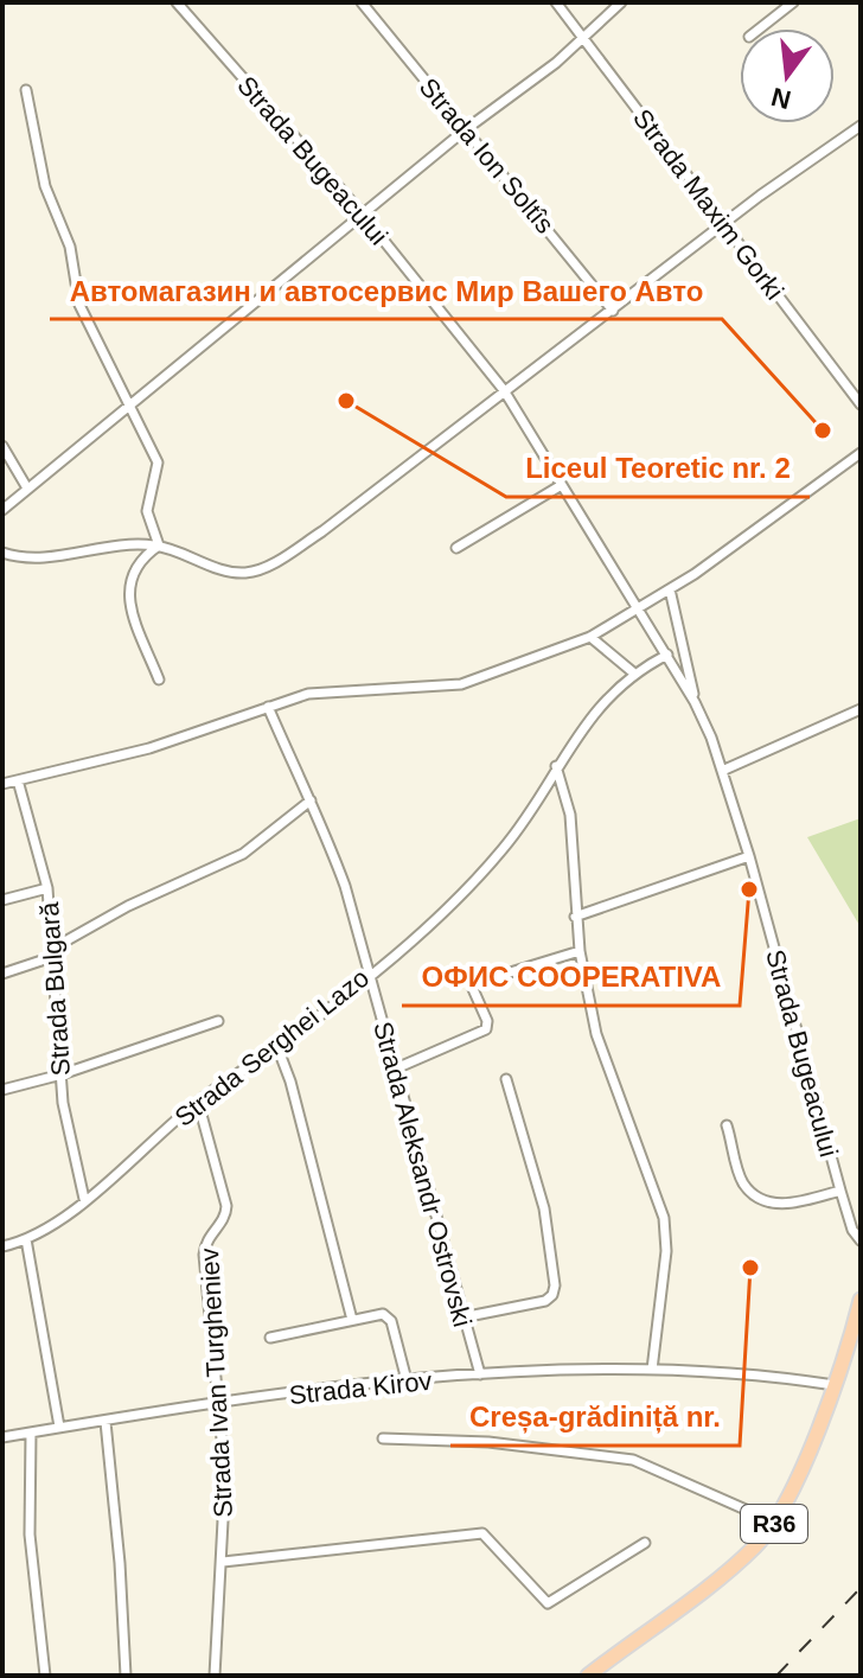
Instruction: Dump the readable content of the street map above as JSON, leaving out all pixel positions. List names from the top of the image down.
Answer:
{
  "streets": {
    "main road": ["R36"],
    "street": [
      "Strada Ion Soltîs",
      "Strada Bugeacului",
      "Strada Maxim Gorki",
      "Strada Bulgară",
      "Strada Serghei Lazo",
      "Strada Aleksandr Ostrovski",
      "Strada Ivan Turgheniev",
      "Strada Kirov"
    ]
  },
  "crossings": [
    ["Strada Bugeacului", "Strada Serghei Lazo"],
    ["Strada Bulgară", "Strada Serghei Lazo"],
    ["Strada Serghei Lazo", "Strada Aleksandr Ostrovski"],
    ["Strada Serghei Lazo", "Strada Ivan Turgheniev"],
    ["Strada Aleksandr Ostrovski", "Strada Kirov"],
    ["Strada Ivan Turgheniev", "Strada Kirov"],
    ["Strada Kirov", "R36"]
  ],
  "places": [
    "Liceul Teoretic nr. 2",
    "Автомагазин и автосервис Мир Вашего Авто",
    "ОФИС COOPERATIVA",
    "Creșa-grădiniță nr."
  ],
  "north": "bottom"
}
